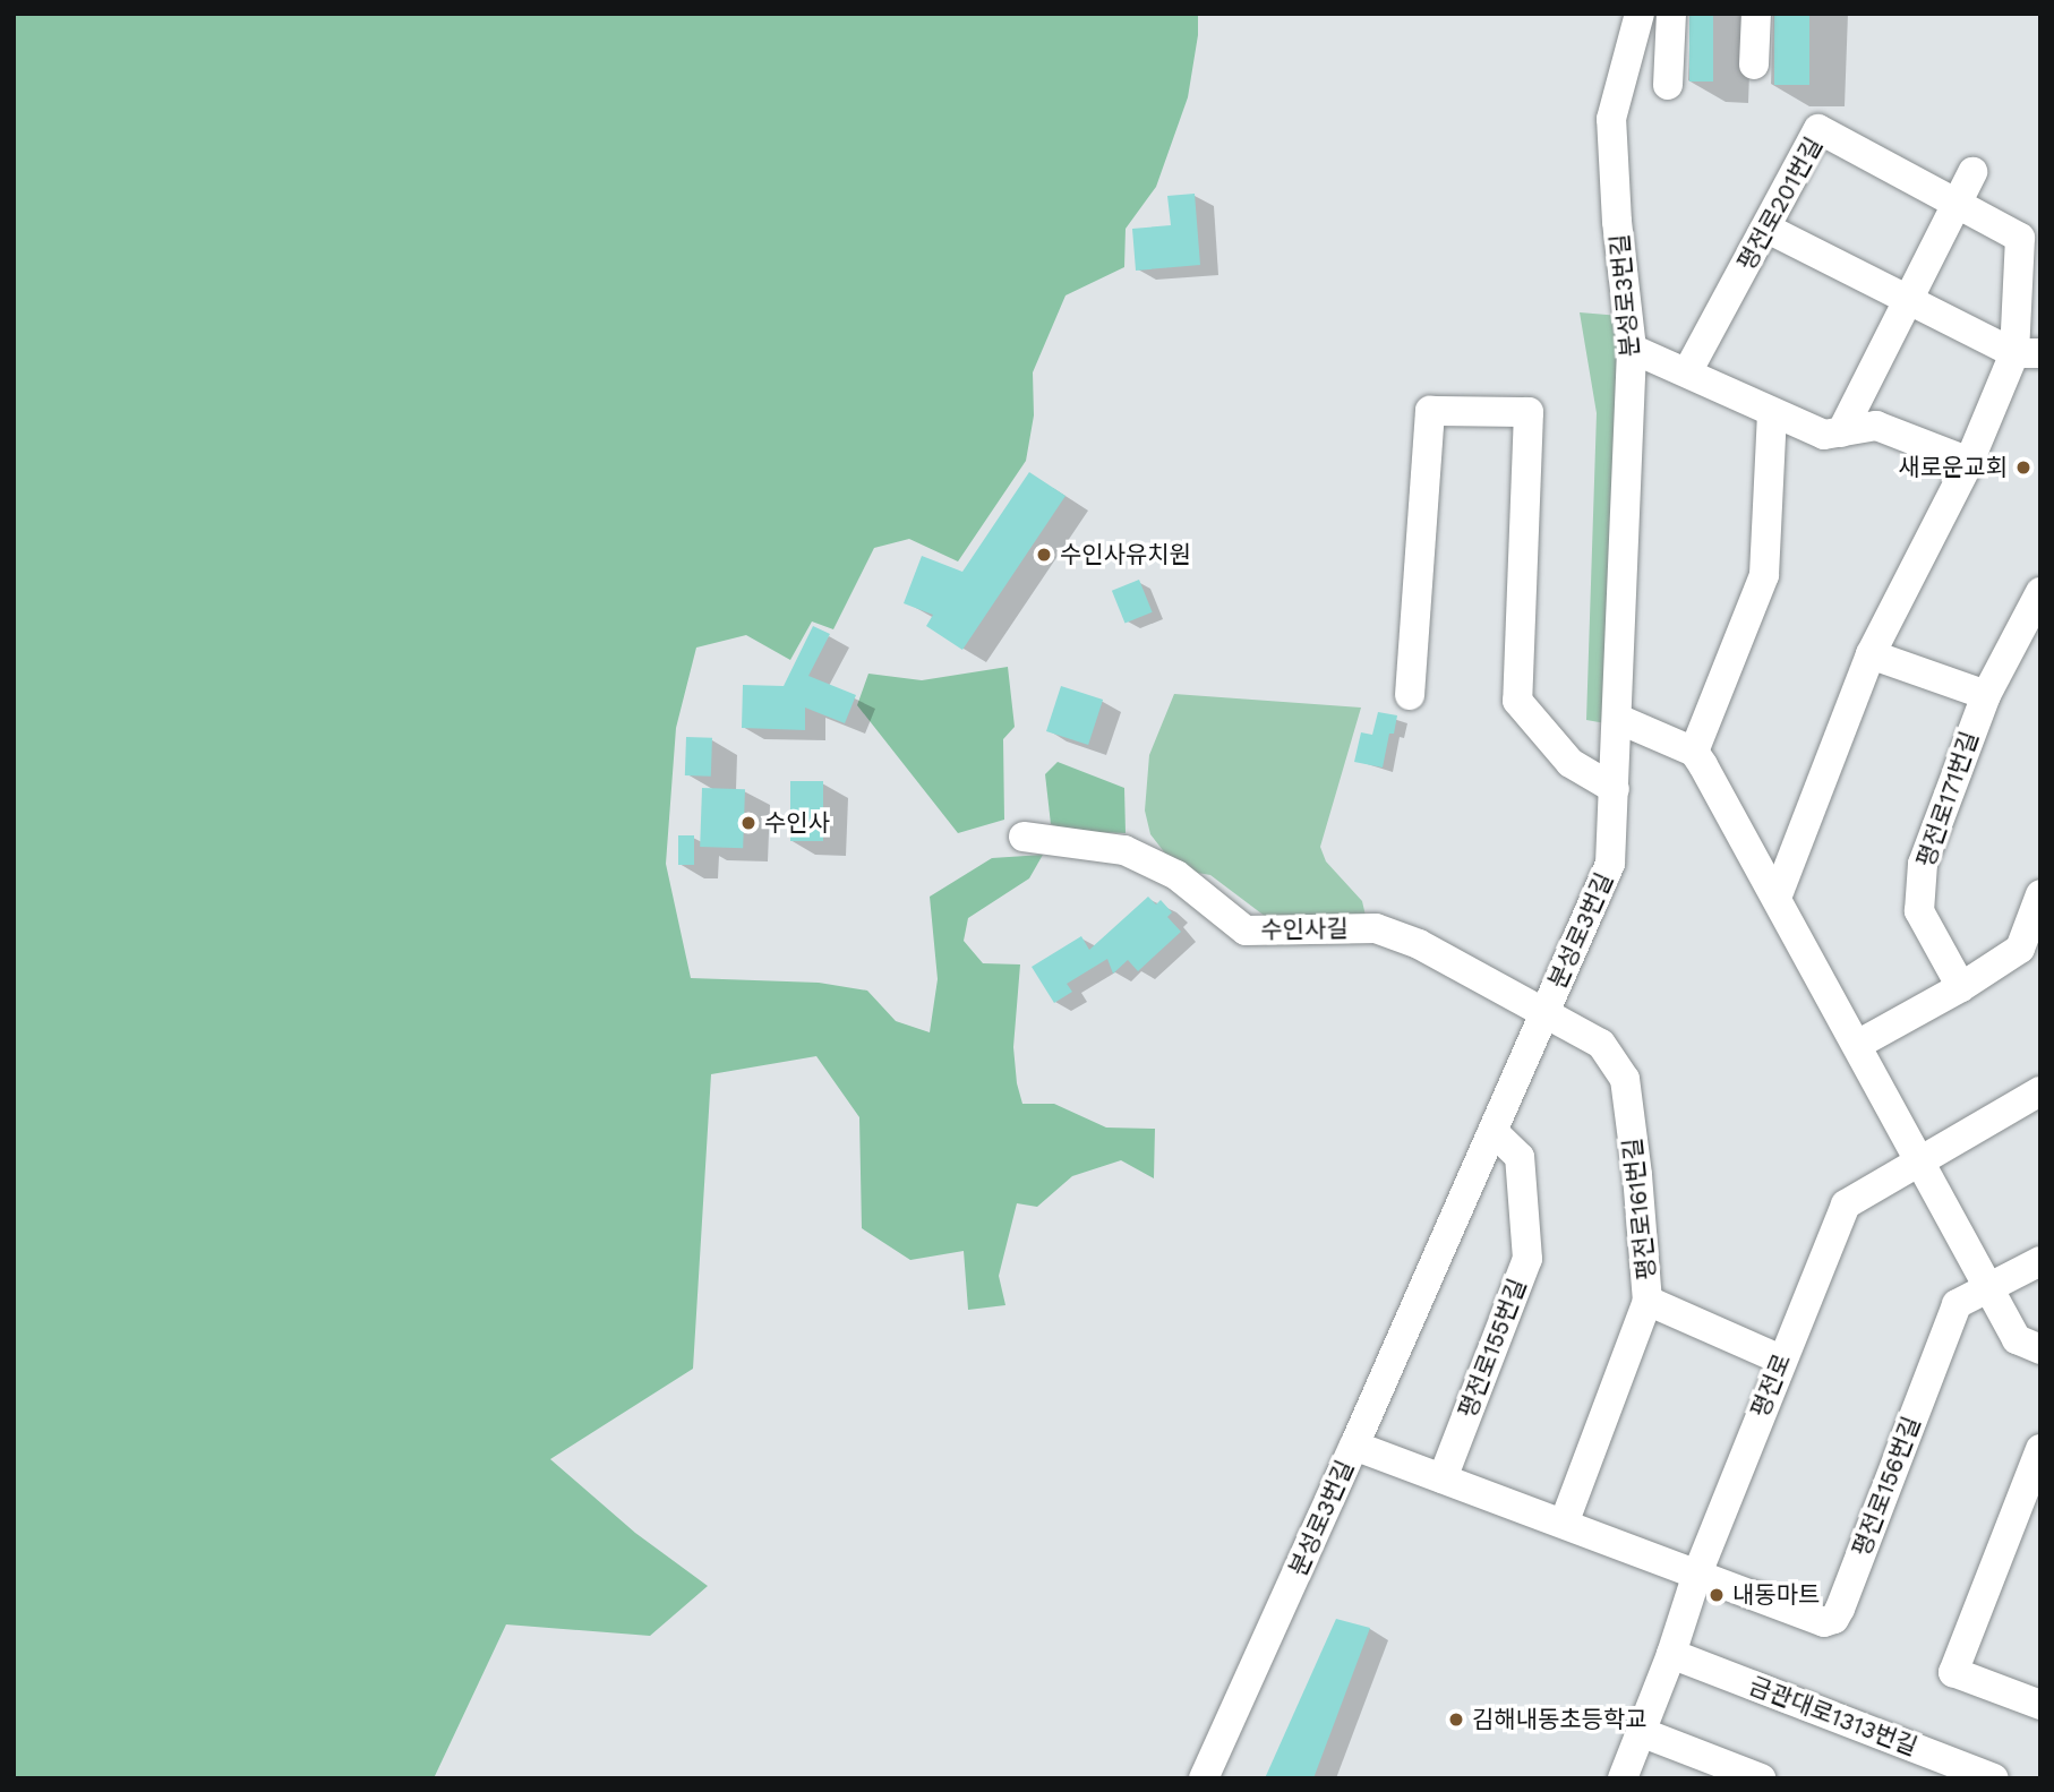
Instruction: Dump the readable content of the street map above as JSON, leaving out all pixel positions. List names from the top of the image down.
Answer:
{
  "streets": {
    "street": [
      "평전로201번길",
      "분성로3번길",
      "평전로171번길",
      "수인사길",
      "평전로161번길",
      "평전로155번길",
      "평전로",
      "평전로156번길",
      "금관대로1313번길"
    ]
  },
  "crossings": [
    ["분성로3번길", "수인사길"],
    ["분성로3번길", "평전로161번길"],
    ["분성로3번길", "평전로155번길"],
    ["수인사길", "평전로161번길"],
    ["평전로161번길", "평전로"],
    ["평전로", "평전로156번길"],
    ["평전로", "금관대로1313번길"]
  ],
  "places": [
    "새로운교회",
    "수인사유치원",
    "수인사",
    "내동마트",
    "김해내동초등학교"
  ]
}
